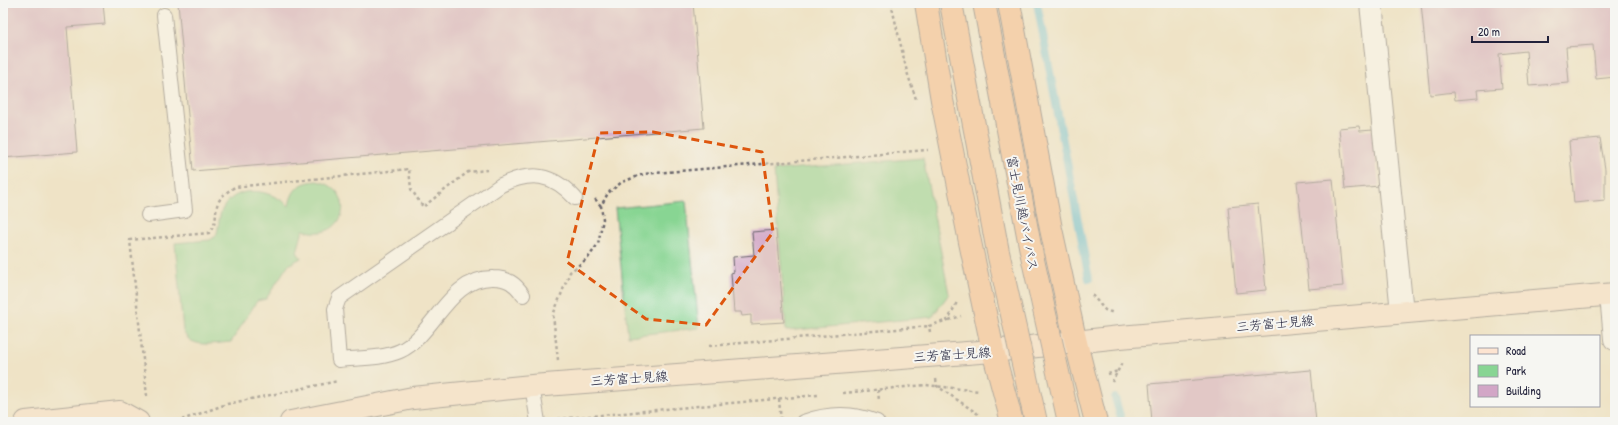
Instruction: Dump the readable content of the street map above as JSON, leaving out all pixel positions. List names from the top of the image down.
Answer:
{
  "streets": {
    "highway": ["富士見川越バイパス"],
    "main road": ["三芳富士見線"]
  },
  "legend": ["Road", "Park", "Building"],
  "scale_bar": "20 m"
}
